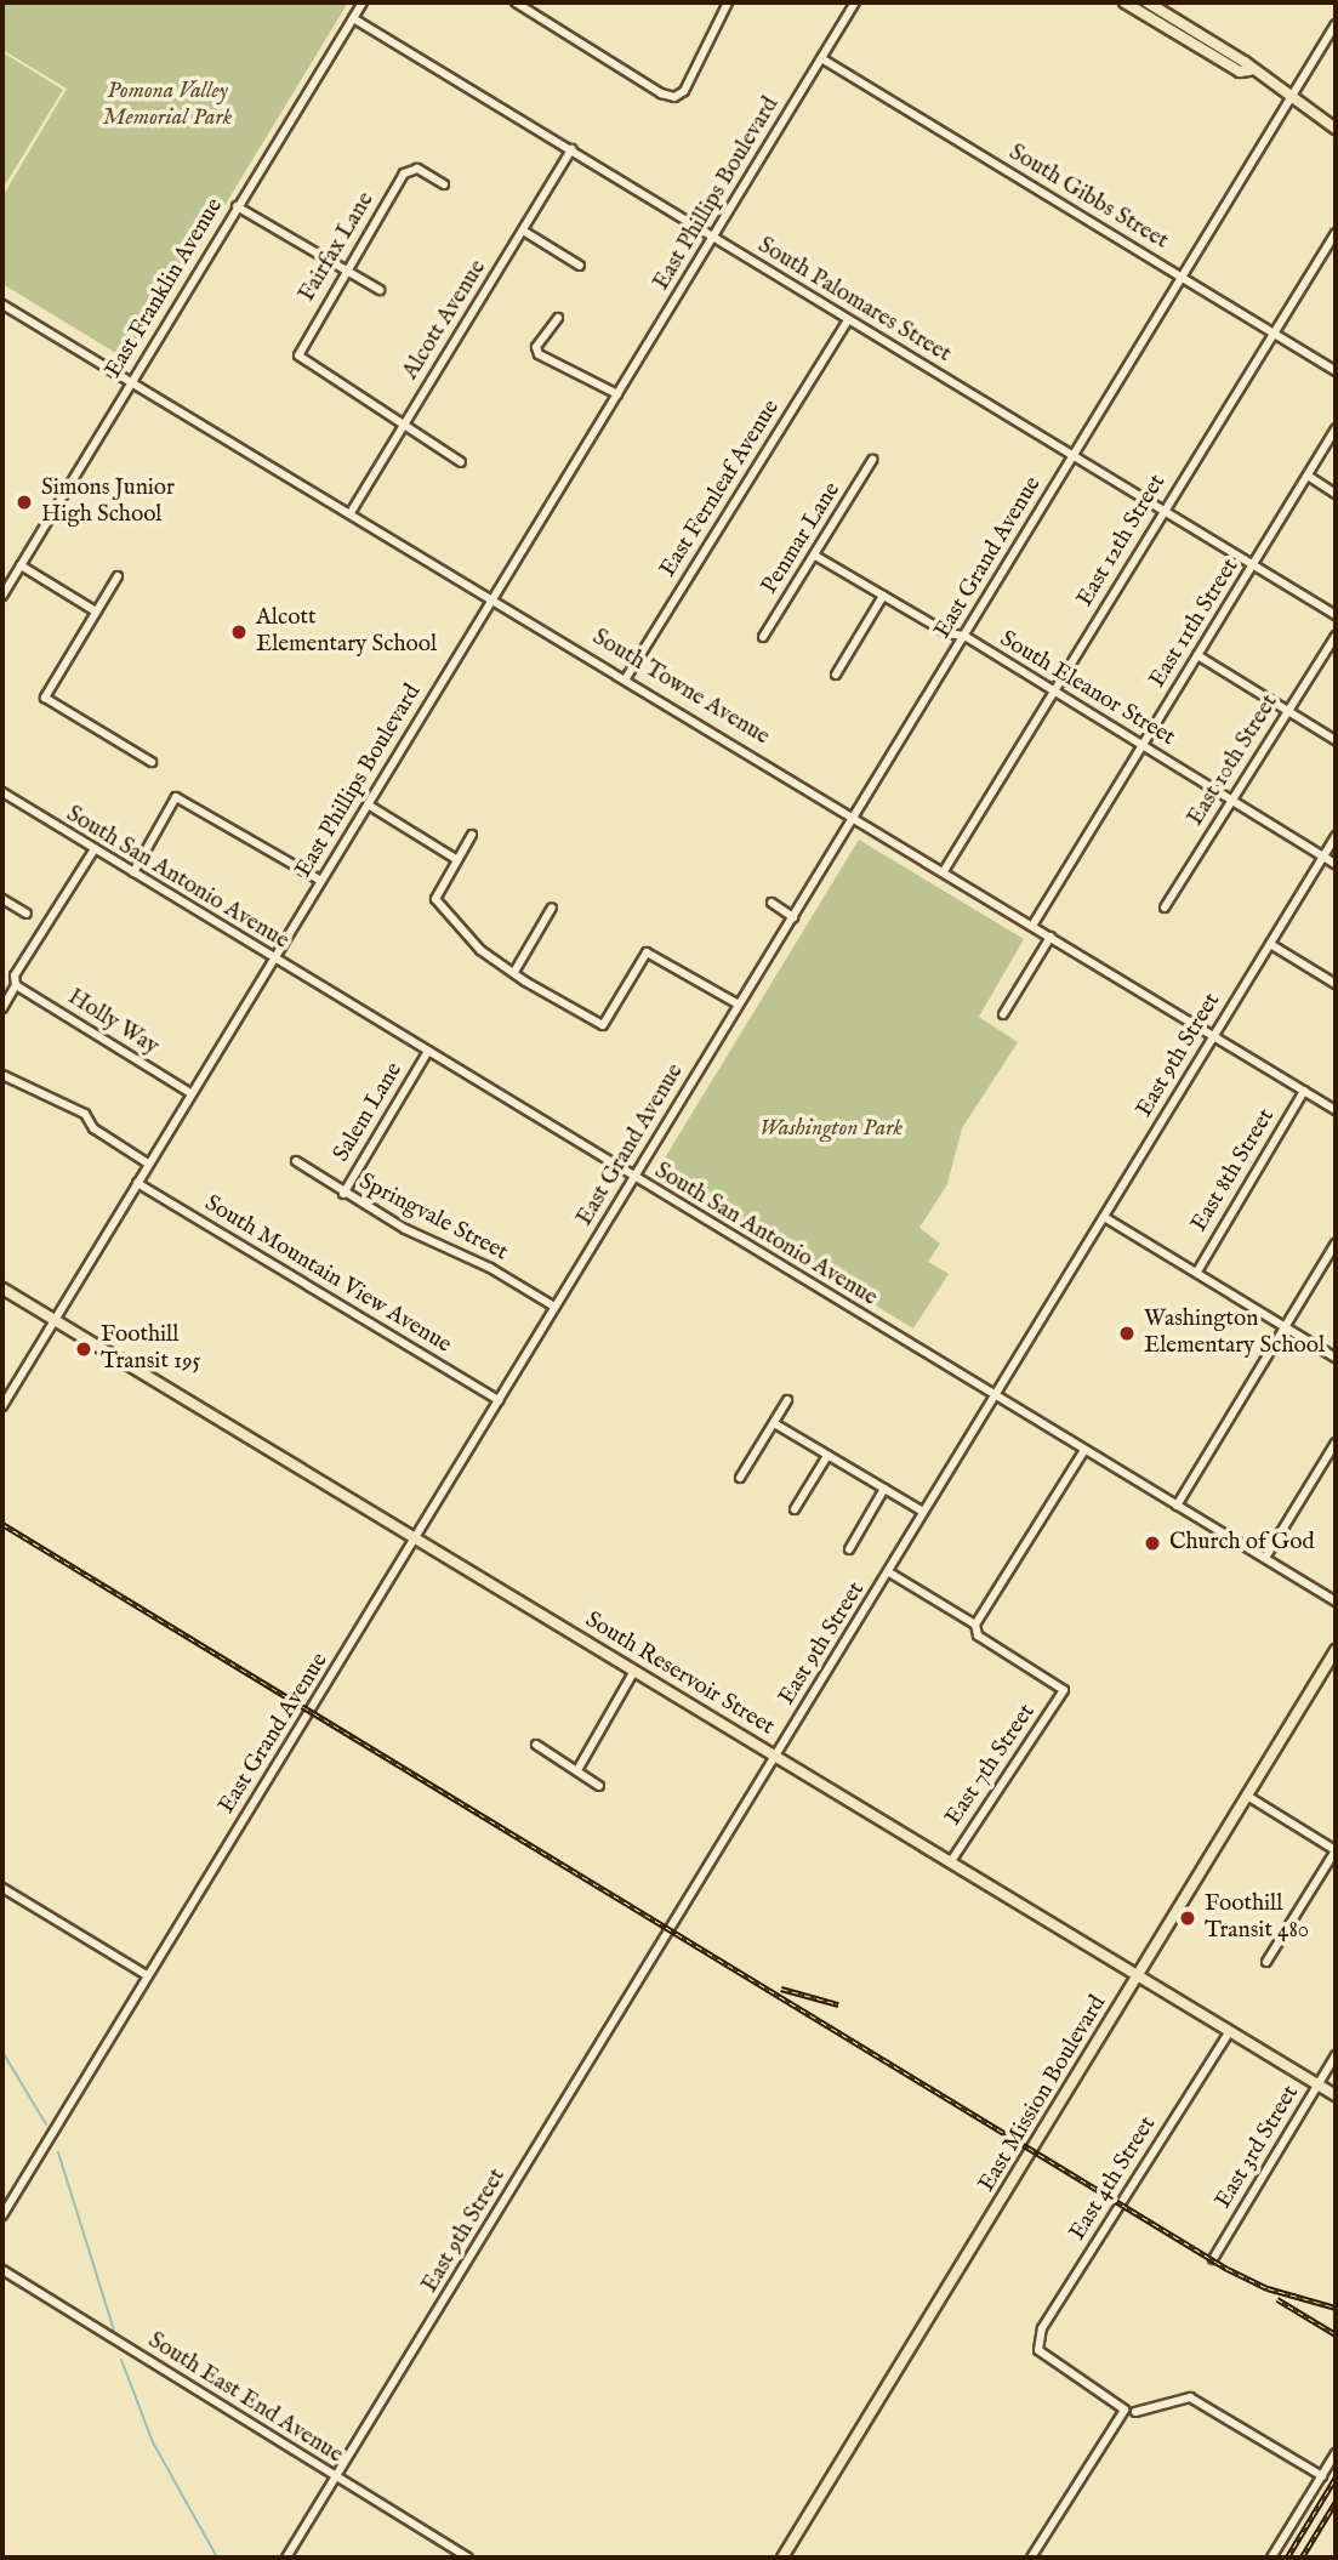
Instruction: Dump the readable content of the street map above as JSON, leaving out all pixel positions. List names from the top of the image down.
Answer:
{
  "streets": {
    "main road": ["South Reservoir Street", "East Mission Boulevard"],
    "street": [
      "East Phillips Boulevard",
      "South Gibbs Street",
      "Fairfax Lane",
      "East Franklin Avenue",
      "South Palomares Street",
      "Alcott Avenue",
      "East Fernleaf Avenue",
      "Penmar Lane",
      "East 12th Street",
      "East Grand Avenue",
      "East 11th Street",
      "South Towne Avenue",
      "South Eleanor Street",
      "East 10th Street",
      "South San Antonio Avenue",
      "Holly Way",
      "East 9th Street",
      "Salem Lane",
      "East 8th Street",
      "Springvale Street",
      "South Mountain View Avenue",
      "East 7th Street",
      "East 3rd Street",
      "East 4th Street",
      "South East End Avenue"
    ]
  },
  "crossings": [
    ["East Phillips Boulevard", "South Gibbs Street"],
    ["East Phillips Boulevard", "South Palomares Street"],
    ["East Phillips Boulevard", "South Towne Avenue"],
    ["East Phillips Boulevard", "South San Antonio Avenue"],
    ["East Phillips Boulevard", "Holly Way"],
    ["East Phillips Boulevard", "South Mountain View Avenue"],
    ["East Phillips Boulevard", "South Reservoir Street"],
    ["South Gibbs Street", "East 12th Street"],
    ["South Gibbs Street", "East Grand Avenue"],
    ["Fairfax Lane", "Alcott Avenue"],
    ["East Franklin Avenue", "South Palomares Street"],
    ["East Franklin Avenue", "South Towne Avenue"],
    ["South Palomares Street", "Alcott Avenue"],
    ["South Palomares Street", "East Fernleaf Avenue"],
    ["South Palomares Street", "East 12th Street"],
    ["South Palomares Street", "East Grand Avenue"],
    ["South Palomares Street", "East 11th Street"],
    ["Alcott Avenue", "South Towne Avenue"],
    ["East Fernleaf Avenue", "South Towne Avenue"],
    ["Penmar Lane", "South Eleanor Street"],
    ["East 12th Street", "South Towne Avenue"],
    ["East 12th Street", "South Eleanor Street"],
    ["East Grand Avenue", "South Towne Avenue"],
    ["East Grand Avenue", "South Eleanor Street"],
    ["East Grand Avenue", "South San Antonio Avenue"],
    ["East Grand Avenue", "Springvale Street"],
    ["East Grand Avenue", "South Mountain View Avenue"],
    ["East Grand Avenue", "South Reservoir Street"],
    ["East 11th Street", "South Towne Avenue"],
    ["East 11th Street", "South Eleanor Street"],
    ["South Towne Avenue", "East 9th Street"],
    ["South Towne Avenue", "East 8th Street"],
    ["South Eleanor Street", "East 10th Street"],
    ["South Eleanor Street", "East 9th Street"],
    ["South San Antonio Avenue", "East 9th Street"],
    ["South San Antonio Avenue", "Salem Lane"],
    ["East 9th Street", "South Reservoir Street"],
    ["East 9th Street", "South East End Avenue"],
    ["Salem Lane", "Springvale Street"],
    ["South Reservoir Street", "East 7th Street"],
    ["South Reservoir Street", "East Mission Boulevard"],
    ["South Reservoir Street", "East 3rd Street"],
    ["South Reservoir Street", "East 4th Street"]
  ],
  "parks": ["Pomona Valley Memorial Park", "Washington Park"],
  "places": [
    "Simons Junior High School",
    "Alcott Elementary School",
    "Washington Elementary School",
    "Foothill Transit 195",
    "Church of God",
    "Foothill Transit 480"
  ]
}
